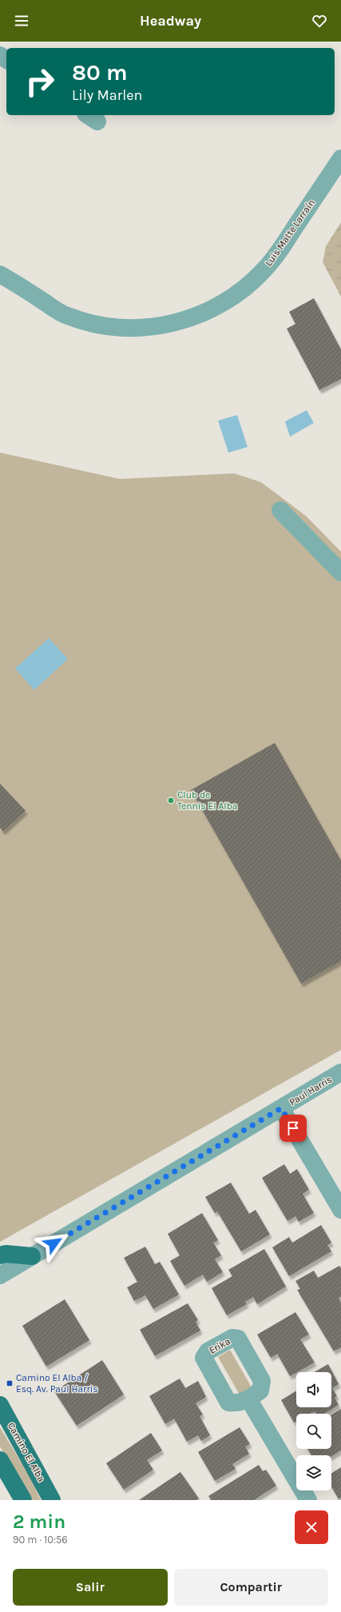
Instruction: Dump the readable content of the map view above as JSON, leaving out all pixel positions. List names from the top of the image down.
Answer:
{
  "streets": {
    "main road": ["Camino El Alba"],
    "street": ["Luis Matte Larraín", "Paul Harris"]
  },
  "places": {
    "other": ["Club de Tennis El Alba"],
    "transit": ["Camino El Alba / Esq. Av. Paul Harris"]
  },
  "page": {
    "header": "Headway",
    "turn": ["80 m", "Lily Marlen"],
    "heading": ["2 min", "90 m · 10:56"],
    "buttons": ["Salir", "Compartir"]
  }
}
